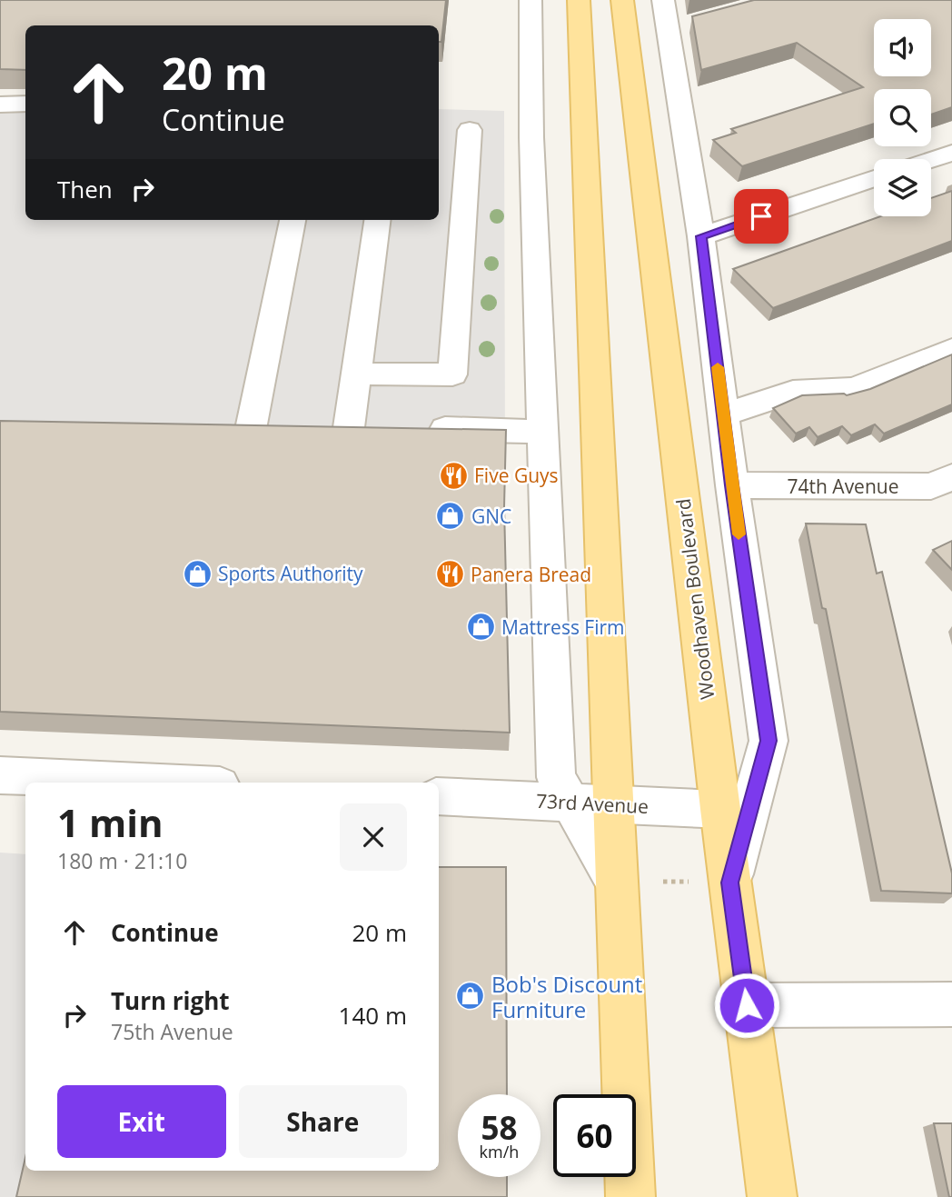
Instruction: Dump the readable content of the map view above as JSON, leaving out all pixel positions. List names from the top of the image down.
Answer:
{
  "streets": {
    "main road": ["Woodhaven Boulevard"],
    "street": ["74th Avenue", "73rd Avenue"]
  },
  "crossings": [
    ["Woodhaven Boulevard", "73rd Avenue"]
  ],
  "places": {
    "restaurant": ["Five Guys", "Panera Bread"],
    "shop": [
      "GNC",
      "Sports Authority",
      "Mattress Firm",
      "Bob's Discount Furniture"
    ]
  },
  "page": {
    "turn": ["20 m", "Continue"],
    "then": "Then",
    "heading": ["1 min", "180 m · 21:10"],
    "list": [
      {
        "name": "Continue",
        "value": "20 m"
      },
      {
        "name": "Turn right",
        "note": "75th Avenue",
        "value": "140 m"
      }
    ],
    "buttons": ["Exit", "Share"],
    "speed": "58 km/h",
    "limit": "60"
  }
}
